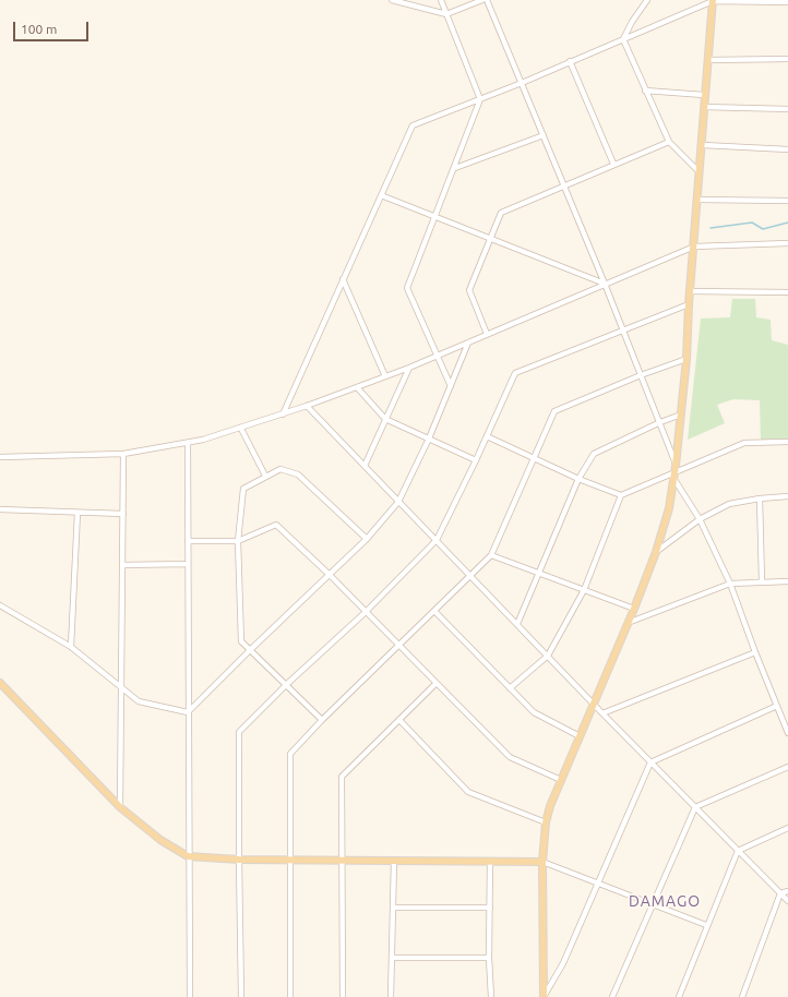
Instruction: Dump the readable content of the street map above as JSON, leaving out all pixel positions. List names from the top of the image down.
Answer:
{
  "districts": ["DAMAGO"],
  "scale_bar": "100 m"
}
